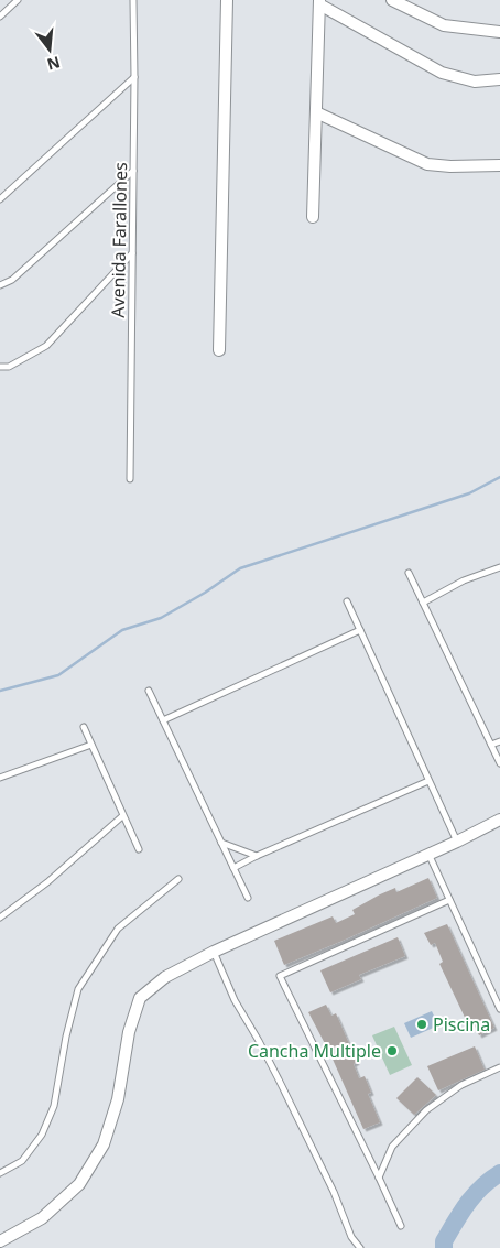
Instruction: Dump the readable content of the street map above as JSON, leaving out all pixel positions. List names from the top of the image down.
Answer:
{
  "streets": {
    "lane": ["Avenida Farallones"]
  },
  "places": ["Piscina", "Cancha Multiple"],
  "north": "bottom"
}
